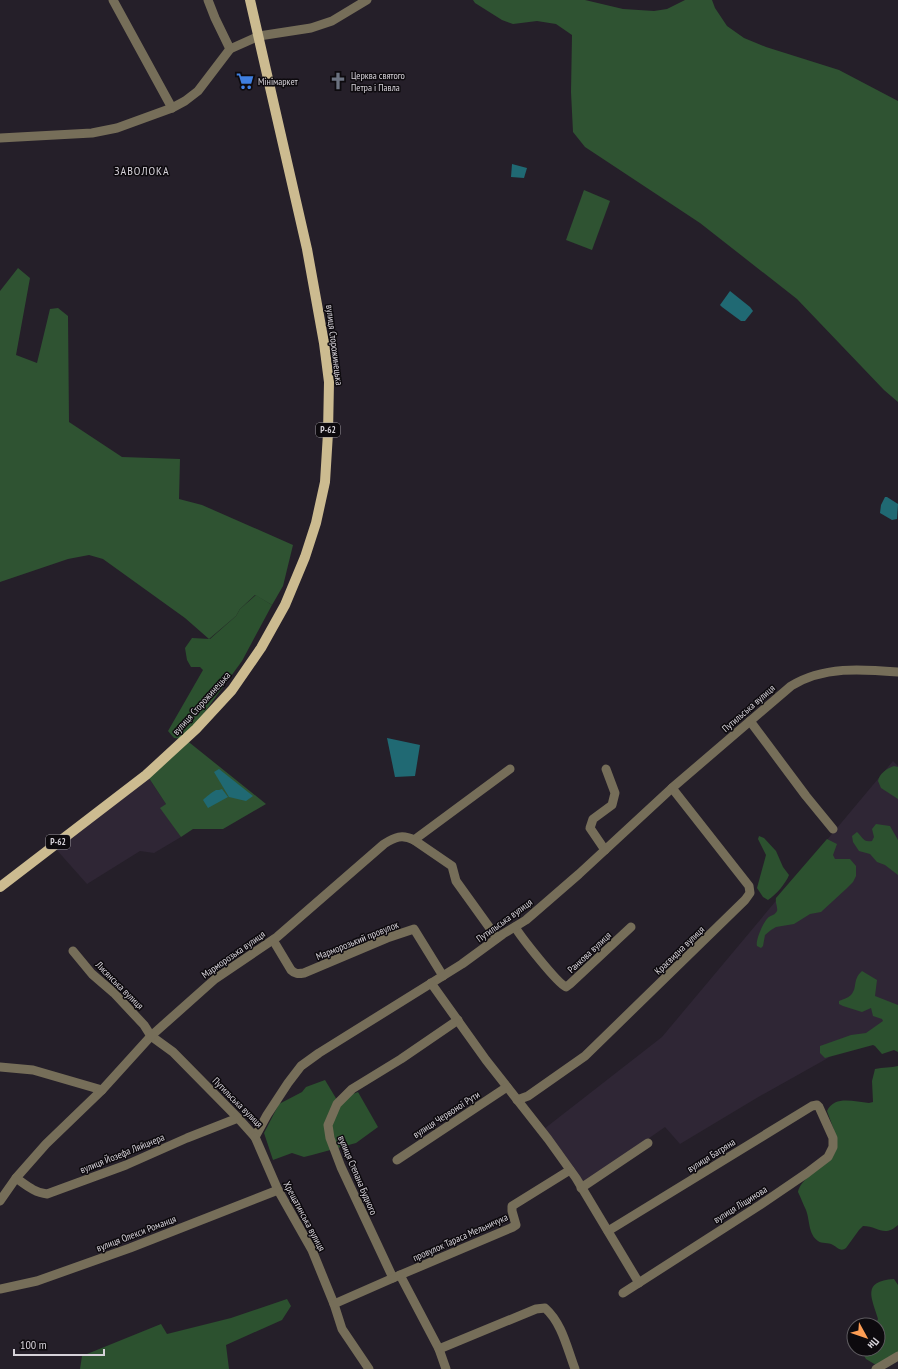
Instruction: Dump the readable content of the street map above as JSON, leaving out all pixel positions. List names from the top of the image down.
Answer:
{
  "streets": {
    "main road": ["вулиця Сторожинецька", "Р-62"],
    "street": [
      "Путильська вулиця",
      "Марморозький провулок",
      "Краєвидна вулиця",
      "Ранкова вулиця",
      "Марморозька вулиця",
      "Лисянська вулиця",
      "вулиця Червоної Рути",
      "вулиця Йозефа Ляйцнера",
      "вулиця Багряна",
      "вулиця Степана Будного",
      "вулиця Ліщинова",
      "Хрещатинська вулиця",
      "вулиця Олекси Романця",
      "провулок Тараса Мельничука"
    ]
  },
  "crossings": [
    ["Путильська вулиця", "Марморозький провулок"],
    ["Путильська вулиця", "Краєвидна вулиця"],
    ["Путильська вулиця", "Ранкова вулиця"],
    ["Путильська вулиця", "Марморозька вулиця"],
    ["Путильська вулиця", "Лисянська вулиця"],
    ["Путильська вулиця", "вулиця Йозефа Ляйцнера"],
    ["Путильська вулиця", "Хрещатинська вулиця"],
    ["Марморозький провулок", "Марморозька вулиця"],
    ["Марморозька вулиця", "Лисянська вулиця"],
    ["Марморозька вулиця", "вулиця Йозефа Ляйцнера"],
    ["вулиця Багряна", "вулиця Ліщинова"],
    ["вулиця Степана Будного", "провулок Тараса Мельничука"],
    ["Хрещатинська вулиця", "вулиця Олекси Романця"],
    ["Хрещатинська вулиця", "провулок Тараса Мельничука"]
  ],
  "districts": ["ЗАВОЛОКА"],
  "places": {
    "supermarket": ["Мінімаркет"],
    "church": ["Церква святого Петра і Павла"]
  },
  "scale_bar": "100 m",
  "north": "bottom right"
}
